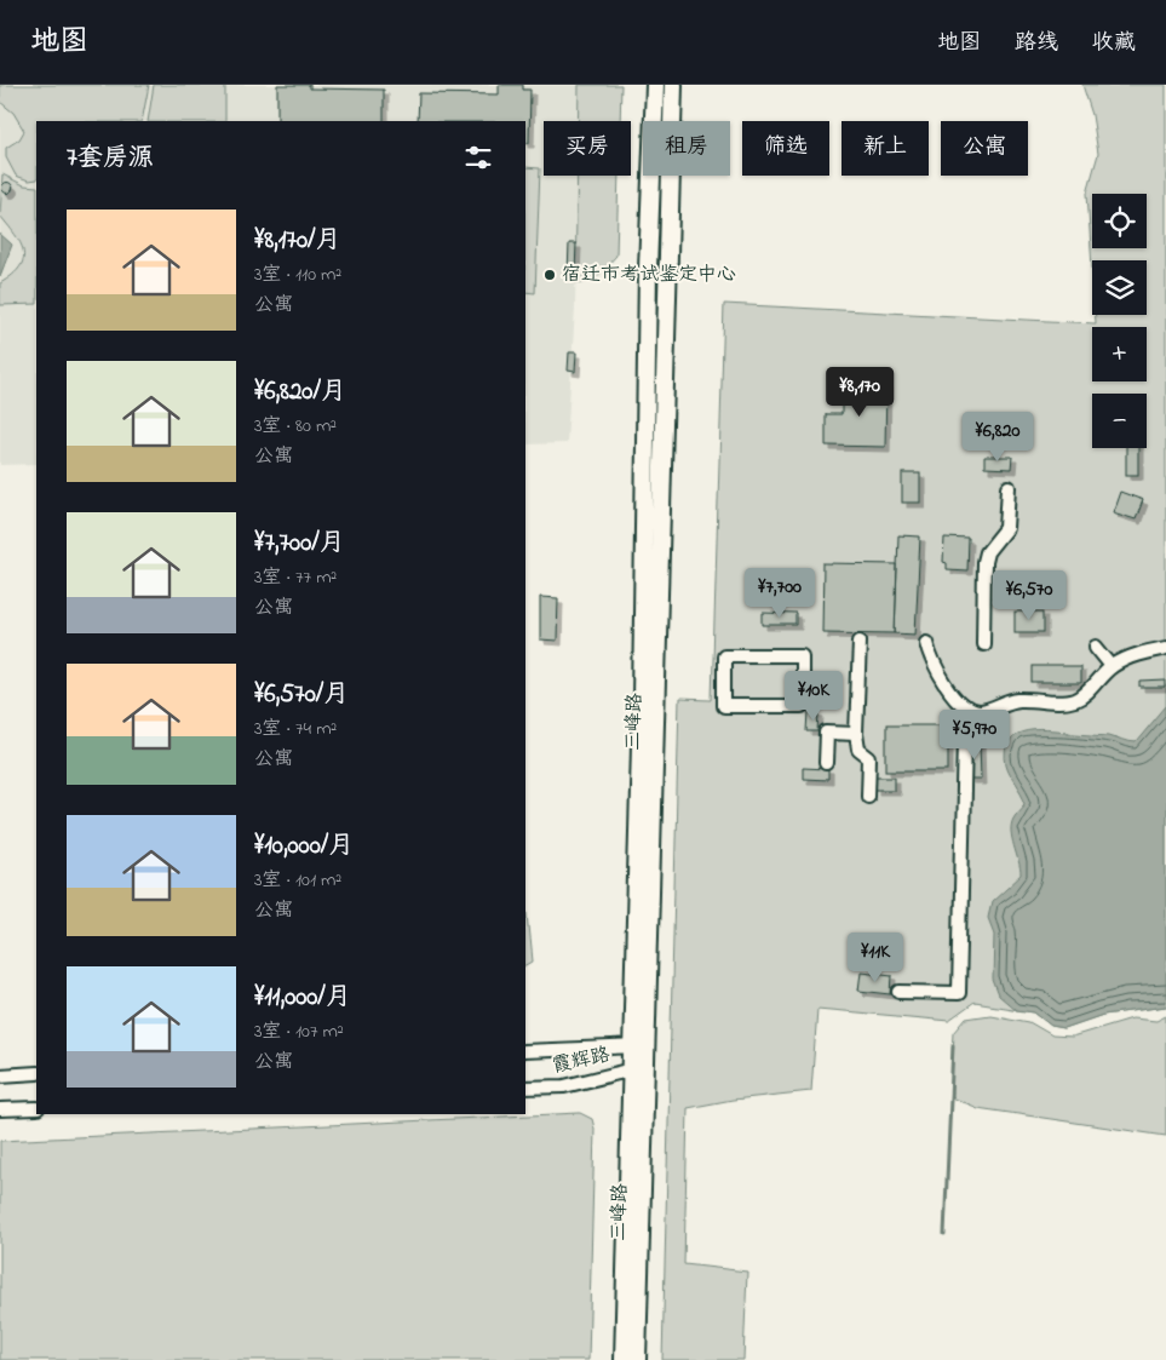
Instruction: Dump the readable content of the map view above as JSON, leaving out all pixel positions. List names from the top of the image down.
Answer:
{
  "streets": {
    "main road": ["三峰路"],
    "street": ["霞辉路"]
  },
  "crossings": [
    ["三峰路", "霞辉路"]
  ],
  "places": ["宿迁市考试鉴定中心"],
  "page": {
    "header": "地图",
    "nav": ["地图", "路线", "收藏"],
    "chip": [
      "买房",
      "租房",
      "筛选",
      "新上",
      "公寓"
    ],
    "heading": "7套房源",
    "map_buttons": ["+", "−"],
    "list": [
      {
        "name": "¥8,170/月",
        "note": "3室 · 110 m² · 公寓"
      },
      {
        "name": "¥6,820/月",
        "note": "3室 · 80 m² · 公寓"
      },
      {
        "name": "¥7,700/月",
        "note": "3室 · 77 m² · 公寓"
      },
      {
        "name": "¥6,570/月",
        "note": "3室 · 74 m² · 公寓"
      },
      {
        "name": "¥10,000/月",
        "note": "3室 · 101 m² · 公寓"
      },
      {
        "name": "¥11,000/月",
        "note": "3室 · 107 m² · 公寓"
      }
    ],
    "price": [
      "¥8,170",
      "¥6,820",
      "¥7,700",
      "¥6,570",
      "¥10K",
      "¥5,970",
      "¥11K"
    ]
  }
}
